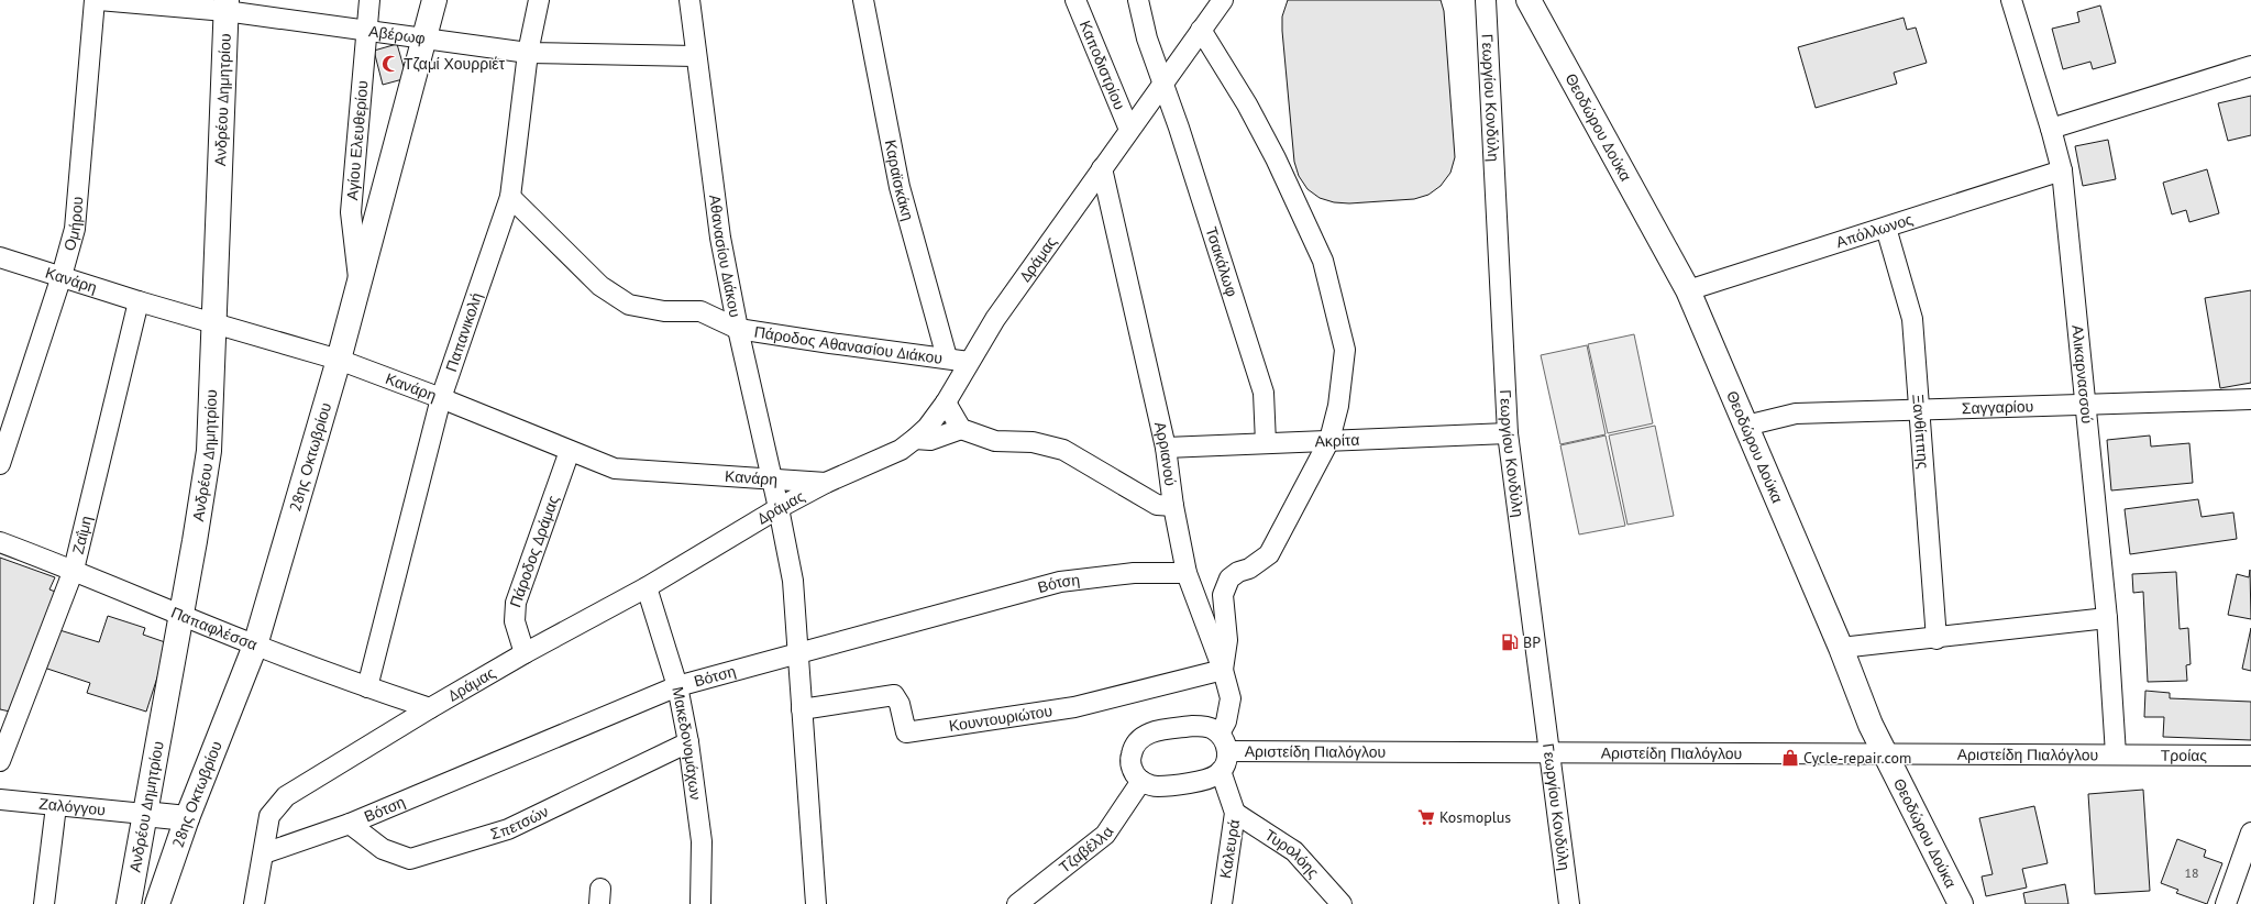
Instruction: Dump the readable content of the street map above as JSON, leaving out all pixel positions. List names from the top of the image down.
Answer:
{
  "streets": {
    "main road": ["Ανδρέου Δημητρίου", "Θεοδώρου Δούκα", "28ης Οκτωβρίου"],
    "street": [
      "Αβέρωφ",
      "Καποδιστρίου",
      "Γεωργίου Κονδύλη",
      "Αγίου Ελευθερίου",
      "Καραϊσκάκη",
      "Ομήρου",
      "Απόλλωνος",
      "Αθανασίου Διάκου",
      "Δράμας",
      "Τσακάλωφ",
      "Κανάρη",
      "Παπανικολή",
      "Πάροδος Αθανασίου Διάκου",
      "Αλικαρνασσού",
      "Σαγγαρίου",
      "Ξανθίππης",
      "Ακρίτα",
      "Αρριανού",
      "Ζαΐμη",
      "Πάροδος Δράμας",
      "Βότση",
      "Παπαφλέσσα",
      "Κουντουριώτου",
      "Μακεδονομάχων",
      "Αριστείδη Πιαλόγλου",
      "Τροίας",
      "Ζαλόγγου",
      "Σπετσών",
      "Τζαβέλλα",
      "Καλευρά",
      "Τυρολόης"
    ]
  },
  "crossings": [
    ["Αβέρωφ", "Ανδρέου Δημητρίου"],
    ["Αβέρωφ", "Αγίου Ελευθερίου"],
    ["Αβέρωφ", "Αθανασίου Διάκου"],
    ["Αβέρωφ", "Παπανικολή"],
    ["Αβέρωφ", "28ης Οκτωβρίου"],
    ["Καποδιστρίου", "Δράμας"],
    ["Γεωργίου Κονδύλη", "Ακρίτα"],
    ["Γεωργίου Κονδύλη", "Αριστείδη Πιαλόγλου"],
    ["Ανδρέου Δημητρίου", "Κανάρη"],
    ["Ανδρέου Δημητρίου", "Παπαφλέσσα"],
    ["Ανδρέου Δημητρίου", "Ζαλόγγου"],
    ["Θεοδώρου Δούκα", "Απόλλωνος"],
    ["Θεοδώρου Δούκα", "Σαγγαρίου"],
    ["Θεοδώρου Δούκα", "Αριστείδη Πιαλόγλου"],
    ["Αγίου Ελευθερίου", "28ης Οκτωβρίου"],
    ["Καραϊσκάκη", "Πάροδος Αθανασίου Διάκου"],
    ["Ομήρου", "Κανάρη"],
    ["Απόλλωνος", "Αλικαρνασσού"],
    ["Απόλλωνος", "Ξανθίππης"],
    ["Αθανασίου Διάκου", "Δράμας"],
    ["Αθανασίου Διάκου", "Κανάρη"],
    ["Αθανασίου Διάκου", "Πάροδος Αθανασίου Διάκου"],
    ["Δράμας", "Τσακάλωφ"],
    ["Δράμας", "Κανάρη"],
    ["Δράμας", "Πάροδος Αθανασίου Διάκου"],
    ["Δράμας", "Αρριανού"],
    ["Δράμας", "Πάροδος Δράμας"],
    ["Δράμας", "Βότση"],
    ["Δράμας", "Παπαφλέσσα"],
    ["Δράμας", "Μακεδονομάχων"],
    ["Τσακάλωφ", "Ακρίτα"],
    ["Κανάρη", "Παπανικολή"],
    ["Κανάρη", "28ης Οκτωβρίου"],
    ["Κανάρη", "Ζαΐμη"],
    ["Κανάρη", "Πάροδος Δράμας"],
    ["Παπανικολή", "Πάροδος Αθανασίου Διάκου"],
    ["Παπανικολή", "Παπαφλέσσα"],
    ["Αλικαρνασσού", "Σαγγαρίου"],
    ["Αλικαρνασσού", "Αριστείδη Πιαλόγλου"],
    ["Αλικαρνασσού", "Τροίας"],
    ["Σαγγαρίου", "Ξανθίππης"],
    ["Ακρίτα", "Αρριανού"],
    ["Αρριανού", "Βότση"],
    ["Αρριανού", "Κουντουριώτου"],
    ["Αρριανού", "Αριστείδη Πιαλόγλου"],
    ["Αρριανού", "Τζαβέλλα"],
    ["Αρριανού", "Καλευρά"],
    ["28ης Οκτωβρίου", "Παπαφλέσσα"],
    ["Ζαΐμη", "Παπαφλέσσα"],
    ["Βότση", "Μακεδονομάχων"],
    ["Βότση", "Σπετσών"],
    ["Μακεδονομάχων", "Σπετσών"],
    ["Αριστείδη Πιαλόγλου", "Τροίας"],
    ["Αριστείδη Πιαλόγλου", "Τζαβέλλα"],
    ["Αριστείδη Πιαλόγλου", "Καλευρά"],
    ["Τζαβέλλα", "Καλευρά"],
    ["Καλευρά", "Τυρολόης"]
  ],
  "places": {
    "mosque": ["Τζαμί Χουρριέτ"],
    "fuel station": ["BP"],
    "shop": ["Cycle-repair.com"],
    "supermarket": ["Kosmoplus"]
  },
  "house_numbers": ["18"]
}
